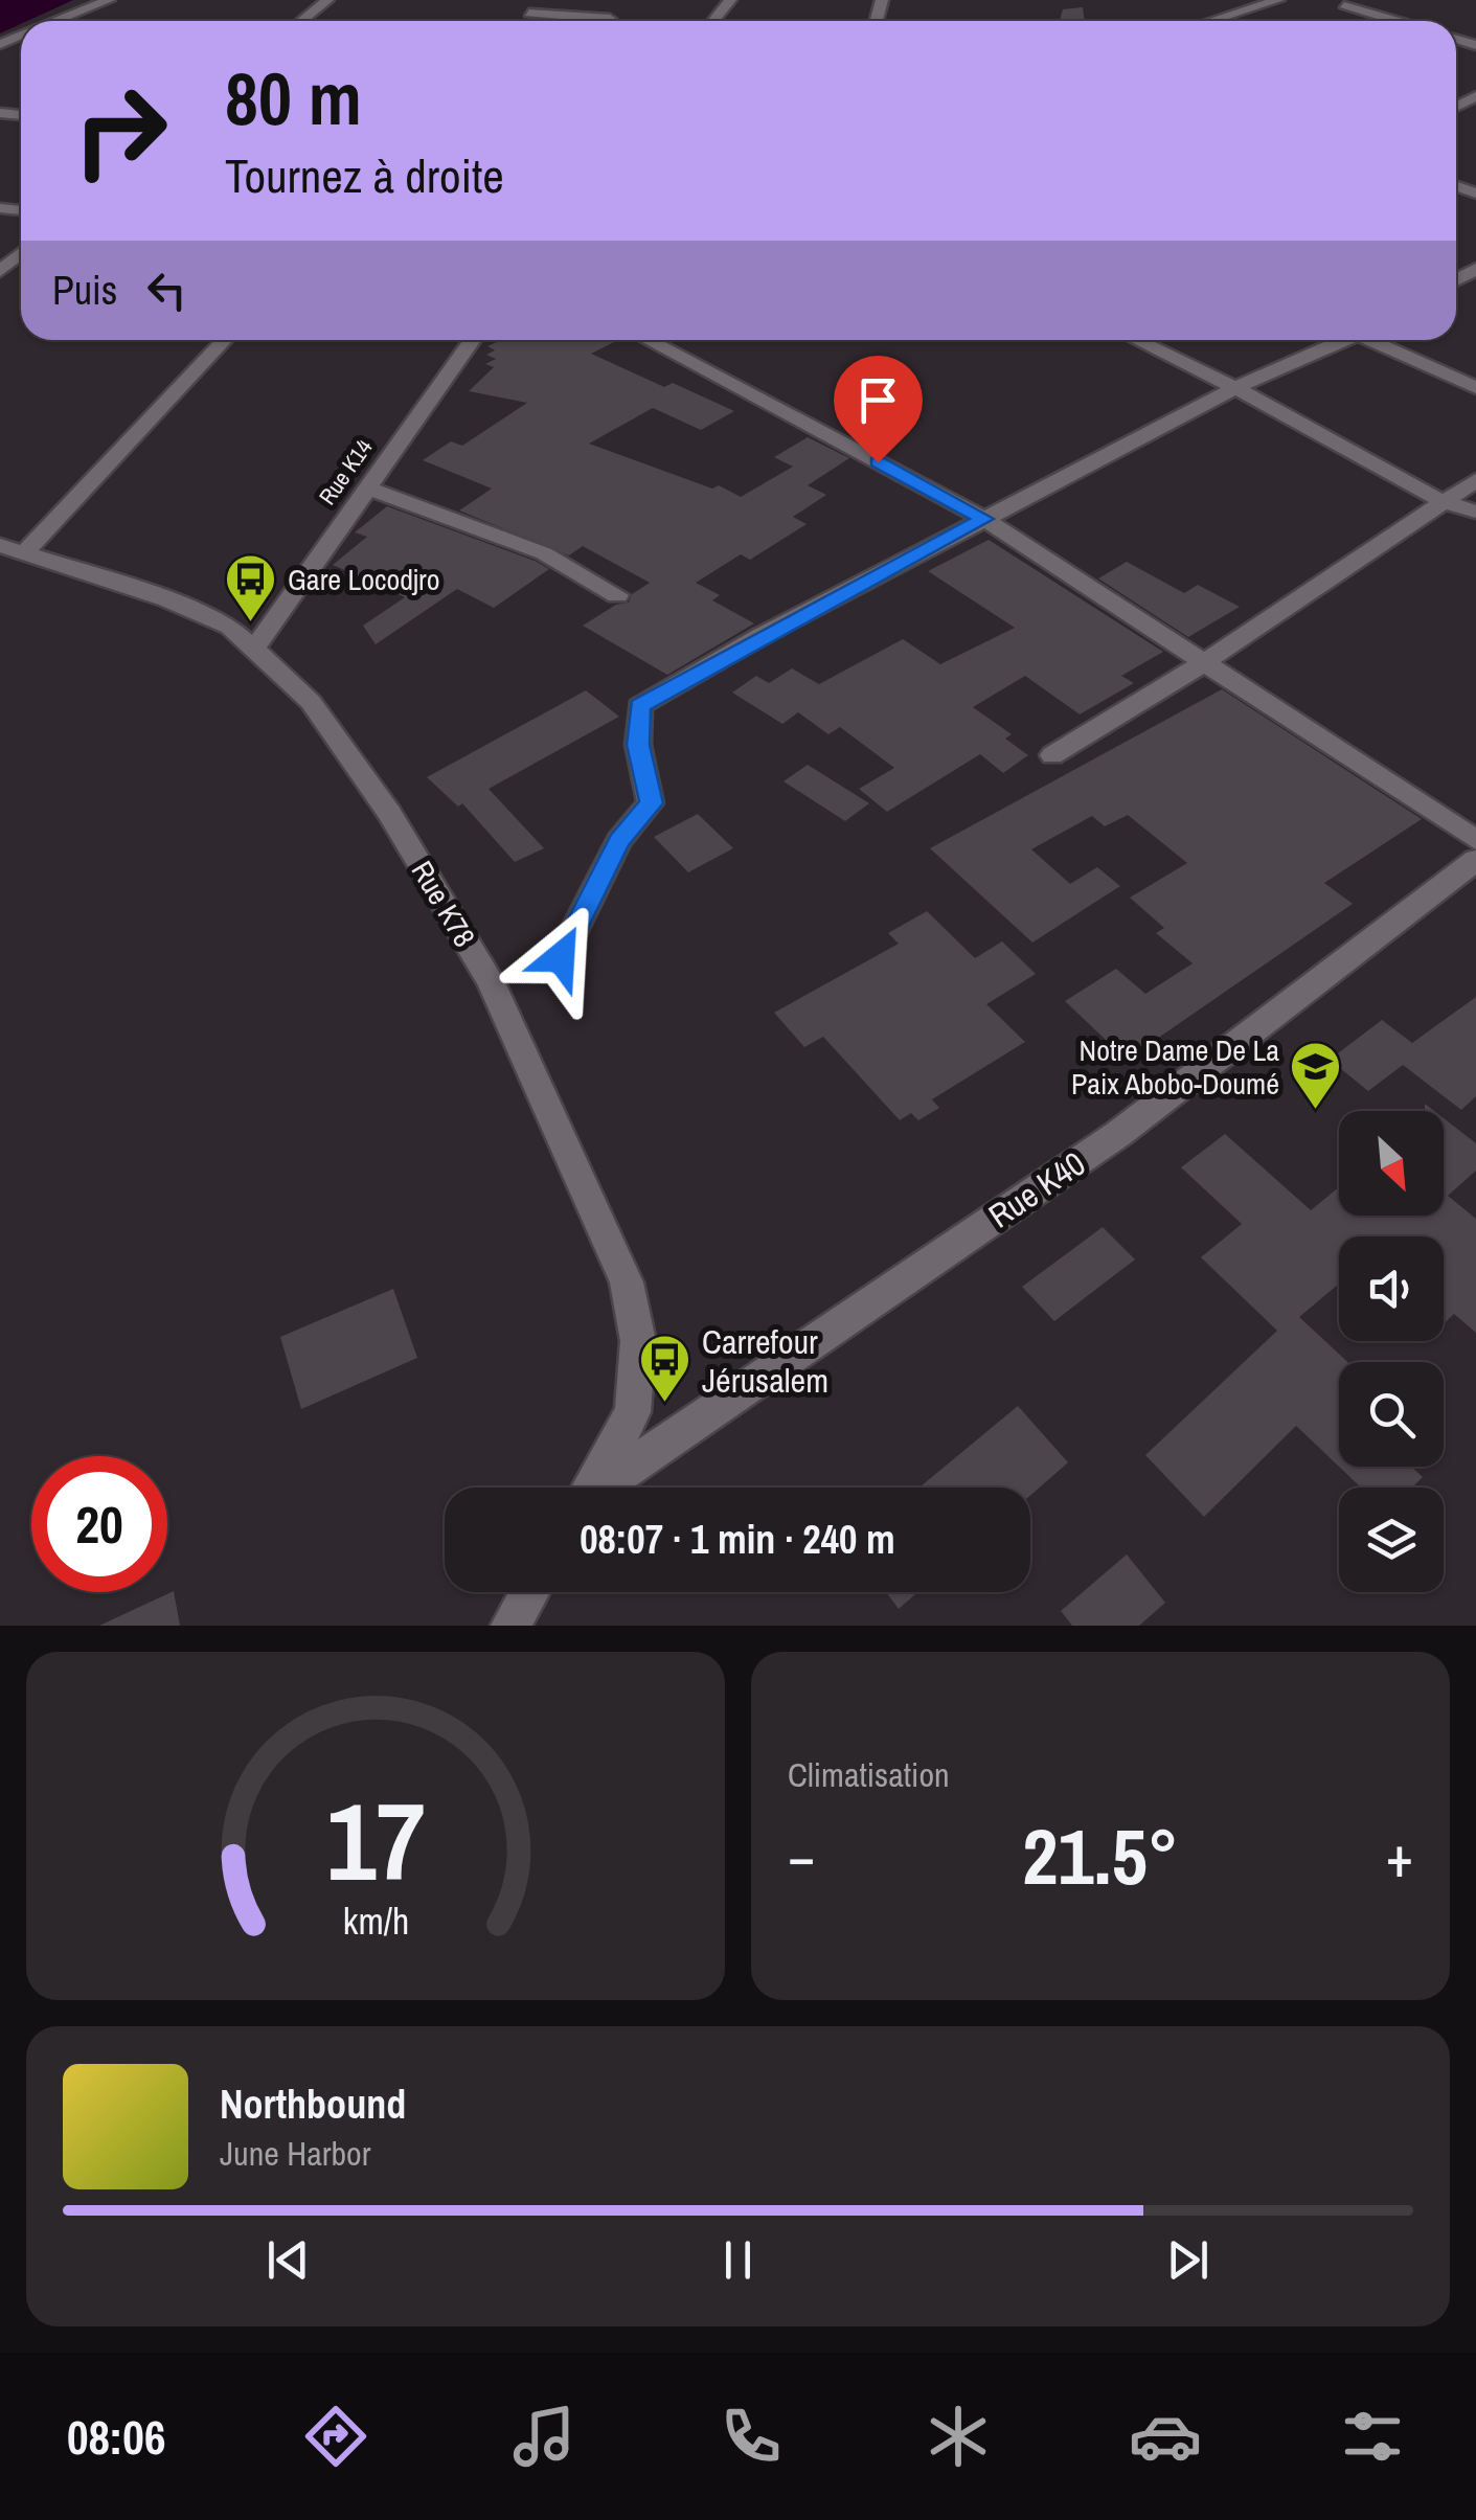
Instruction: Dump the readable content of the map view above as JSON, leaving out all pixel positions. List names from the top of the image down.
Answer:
{
  "streets": {
    "street": ["Rue K14", "Rue K78", "Rue K40"]
  },
  "crossings": [
    ["Rue K14", "Rue K78"]
  ],
  "places": {
    "bus stop": ["Gare Locodjro", "Carrefour Jérusalem"],
    "school or university": ["Notre Dame De La Paix Abobo-Doumé"]
  },
  "north": "bottom right",
  "page": {
    "turn": ["80 m", "Tournez à droite"],
    "then": "Puis",
    "limit": "20",
    "trip": "08:07 · 1 min · 240 m",
    "tile": "Climatisation",
    "heat": ["−", "21.5°", "+"],
    "song": ["Northbound", "June Harbor"],
    "tabs": "08:06",
    "gauge": ["17", "km/h"]
  }
}
